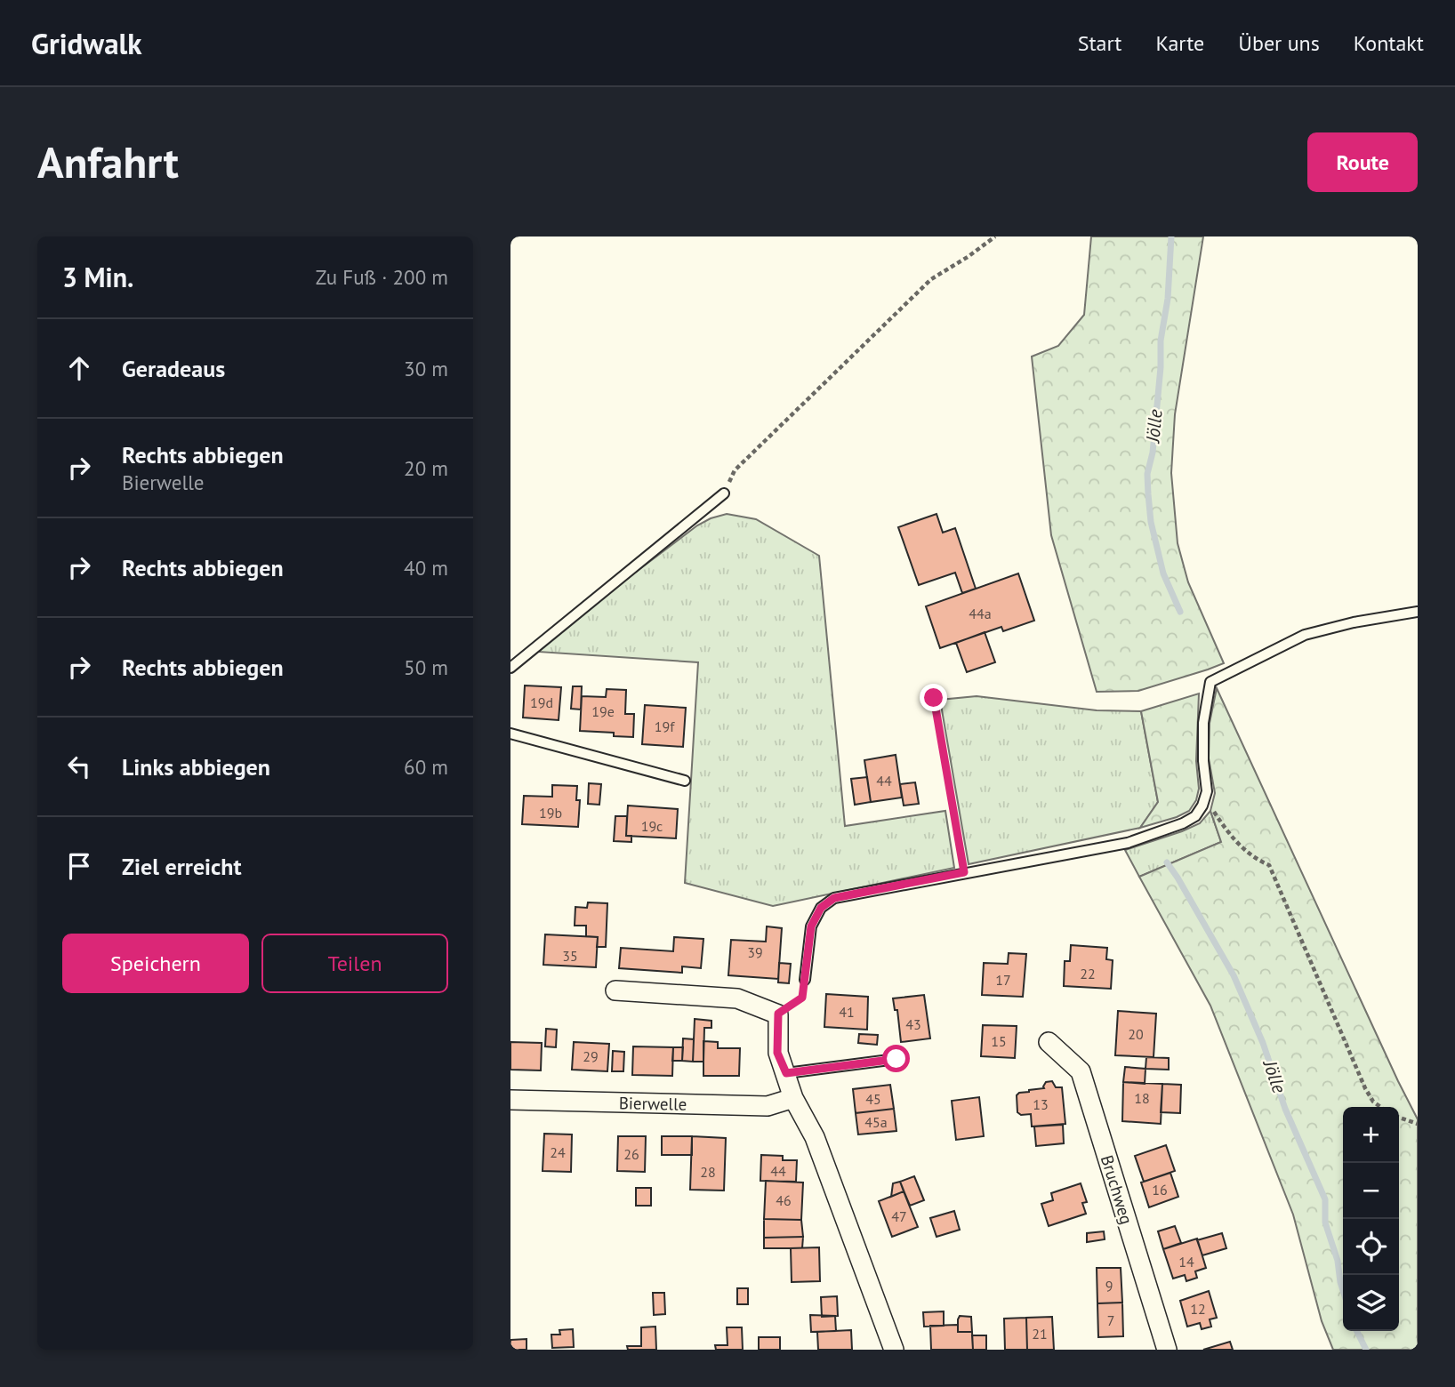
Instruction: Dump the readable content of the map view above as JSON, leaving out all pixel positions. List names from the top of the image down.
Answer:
{
  "streets": {
    "street": ["Bierwelle", "Bruchweg"]
  },
  "water": ["Jölle"],
  "house_numbers": [
    "44a",
    "19d",
    "19e",
    "19f",
    "44",
    "19b",
    "19c",
    "39",
    "35",
    "22",
    "17",
    "41",
    "43",
    "20",
    "15",
    "29",
    "18",
    "45",
    "13",
    "45a",
    "24",
    "26",
    "44",
    "28",
    "16",
    "46",
    "47",
    "14",
    "9",
    "12",
    "7",
    "21"
  ],
  "page": {
    "header": "Gridwalk",
    "nav": [
      "Start",
      "Karte",
      "Über uns",
      "Kontakt"
    ],
    "buttons": [
      "Route",
      ["Speichern", "Teilen"]
    ],
    "title": "Anfahrt",
    "heading": ["3 Min.", "Zu Fuß · 200 m"],
    "list": [
      ["Geradeaus", "30 m"],
      ["Rechts abbiegen", "Bierwelle", "20 m"],
      ["Rechts abbiegen", "40 m"],
      ["Rechts abbiegen", "50 m"],
      ["Links abbiegen", "60 m"],
      "Ziel erreicht"
    ],
    "map_buttons": ["+", "−"]
  }
}
